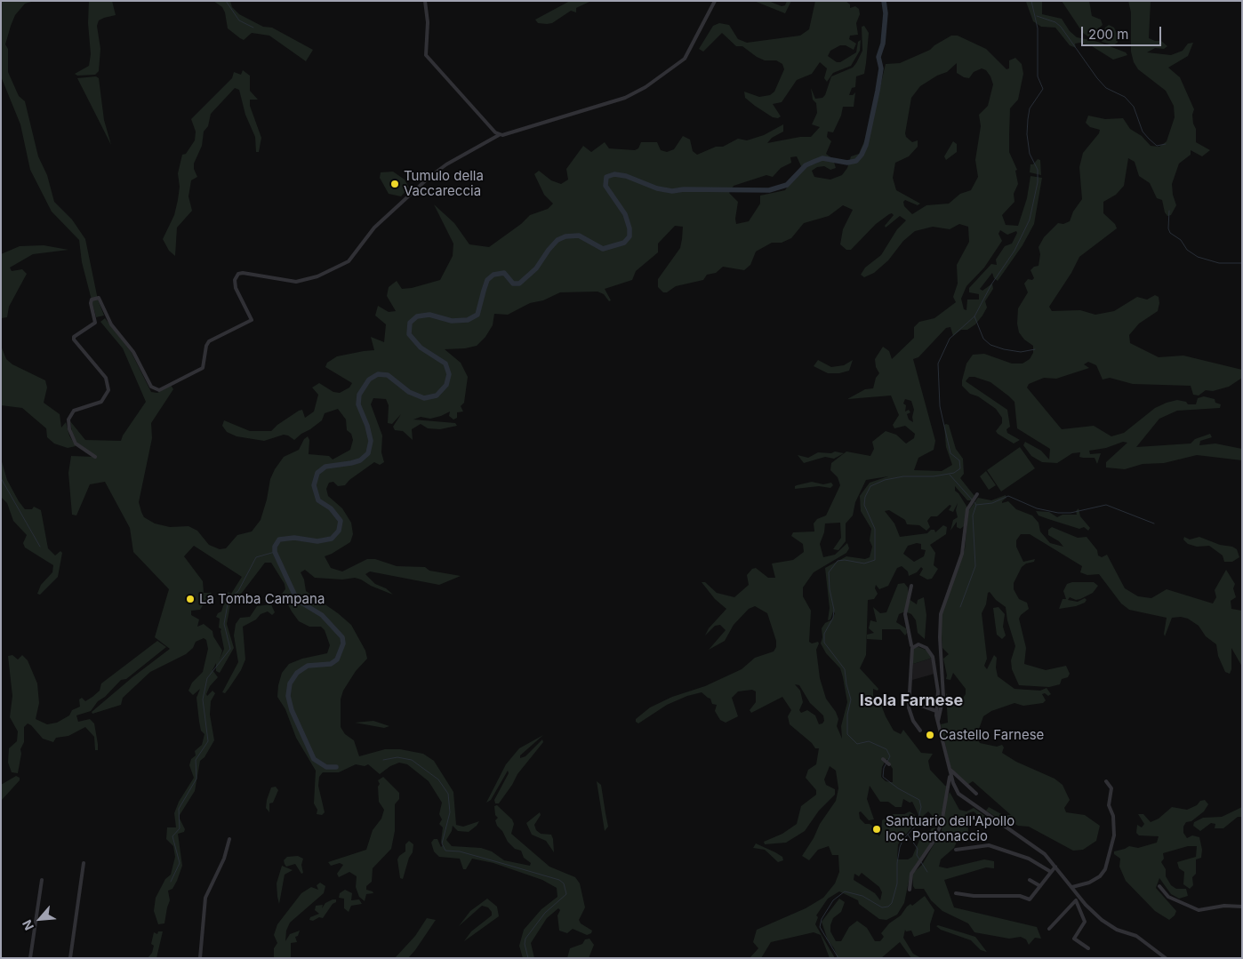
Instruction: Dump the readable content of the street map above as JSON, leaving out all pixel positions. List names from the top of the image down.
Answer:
{
  "districts": ["Isola Farnese"],
  "places": [
    "Tumulo della Vaccareccia",
    "La Tomba Campana",
    "Castello Farnese",
    "Santuario dell'Apollo loc. Portonaccio"
  ],
  "scale_bar": "200 m",
  "north": "bottom left"
}
